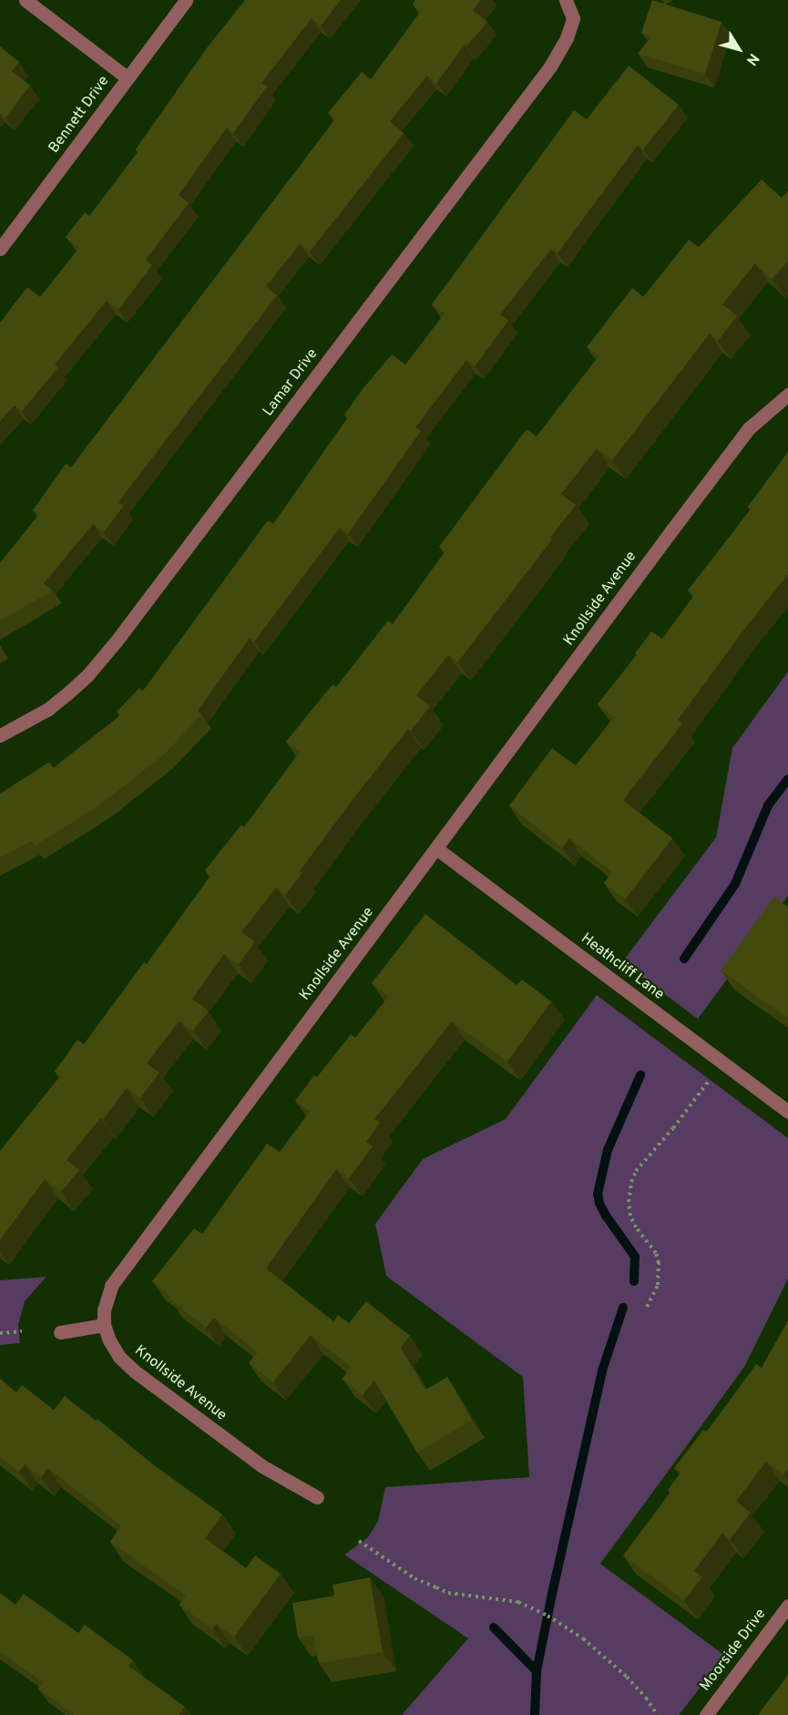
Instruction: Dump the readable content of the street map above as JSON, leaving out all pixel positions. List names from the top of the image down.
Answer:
{
  "streets": {
    "street": [
      "Bennett Drive",
      "Lamar Drive",
      "Knollside Avenue",
      "Heathcliff Lane",
      "Moorside Drive"
    ]
  },
  "crossings": [
    ["Knollside Avenue", "Heathcliff Lane"]
  ],
  "north": "bottom right"
}
